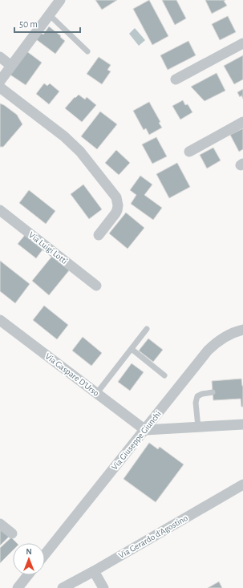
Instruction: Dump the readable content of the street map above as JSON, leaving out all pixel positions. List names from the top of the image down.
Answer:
{
  "streets": {
    "street": [
      "Via Luigi Lotti",
      "Via Gaspare D'Urso",
      "Via Giuseppe Giunchi",
      "Via Gerardo d'Agostino"
    ]
  },
  "crossings": [
    ["Via Gaspare D'Urso", "Via Giuseppe Giunchi"]
  ],
  "scale_bar": "50 m",
  "north": "top"
}
